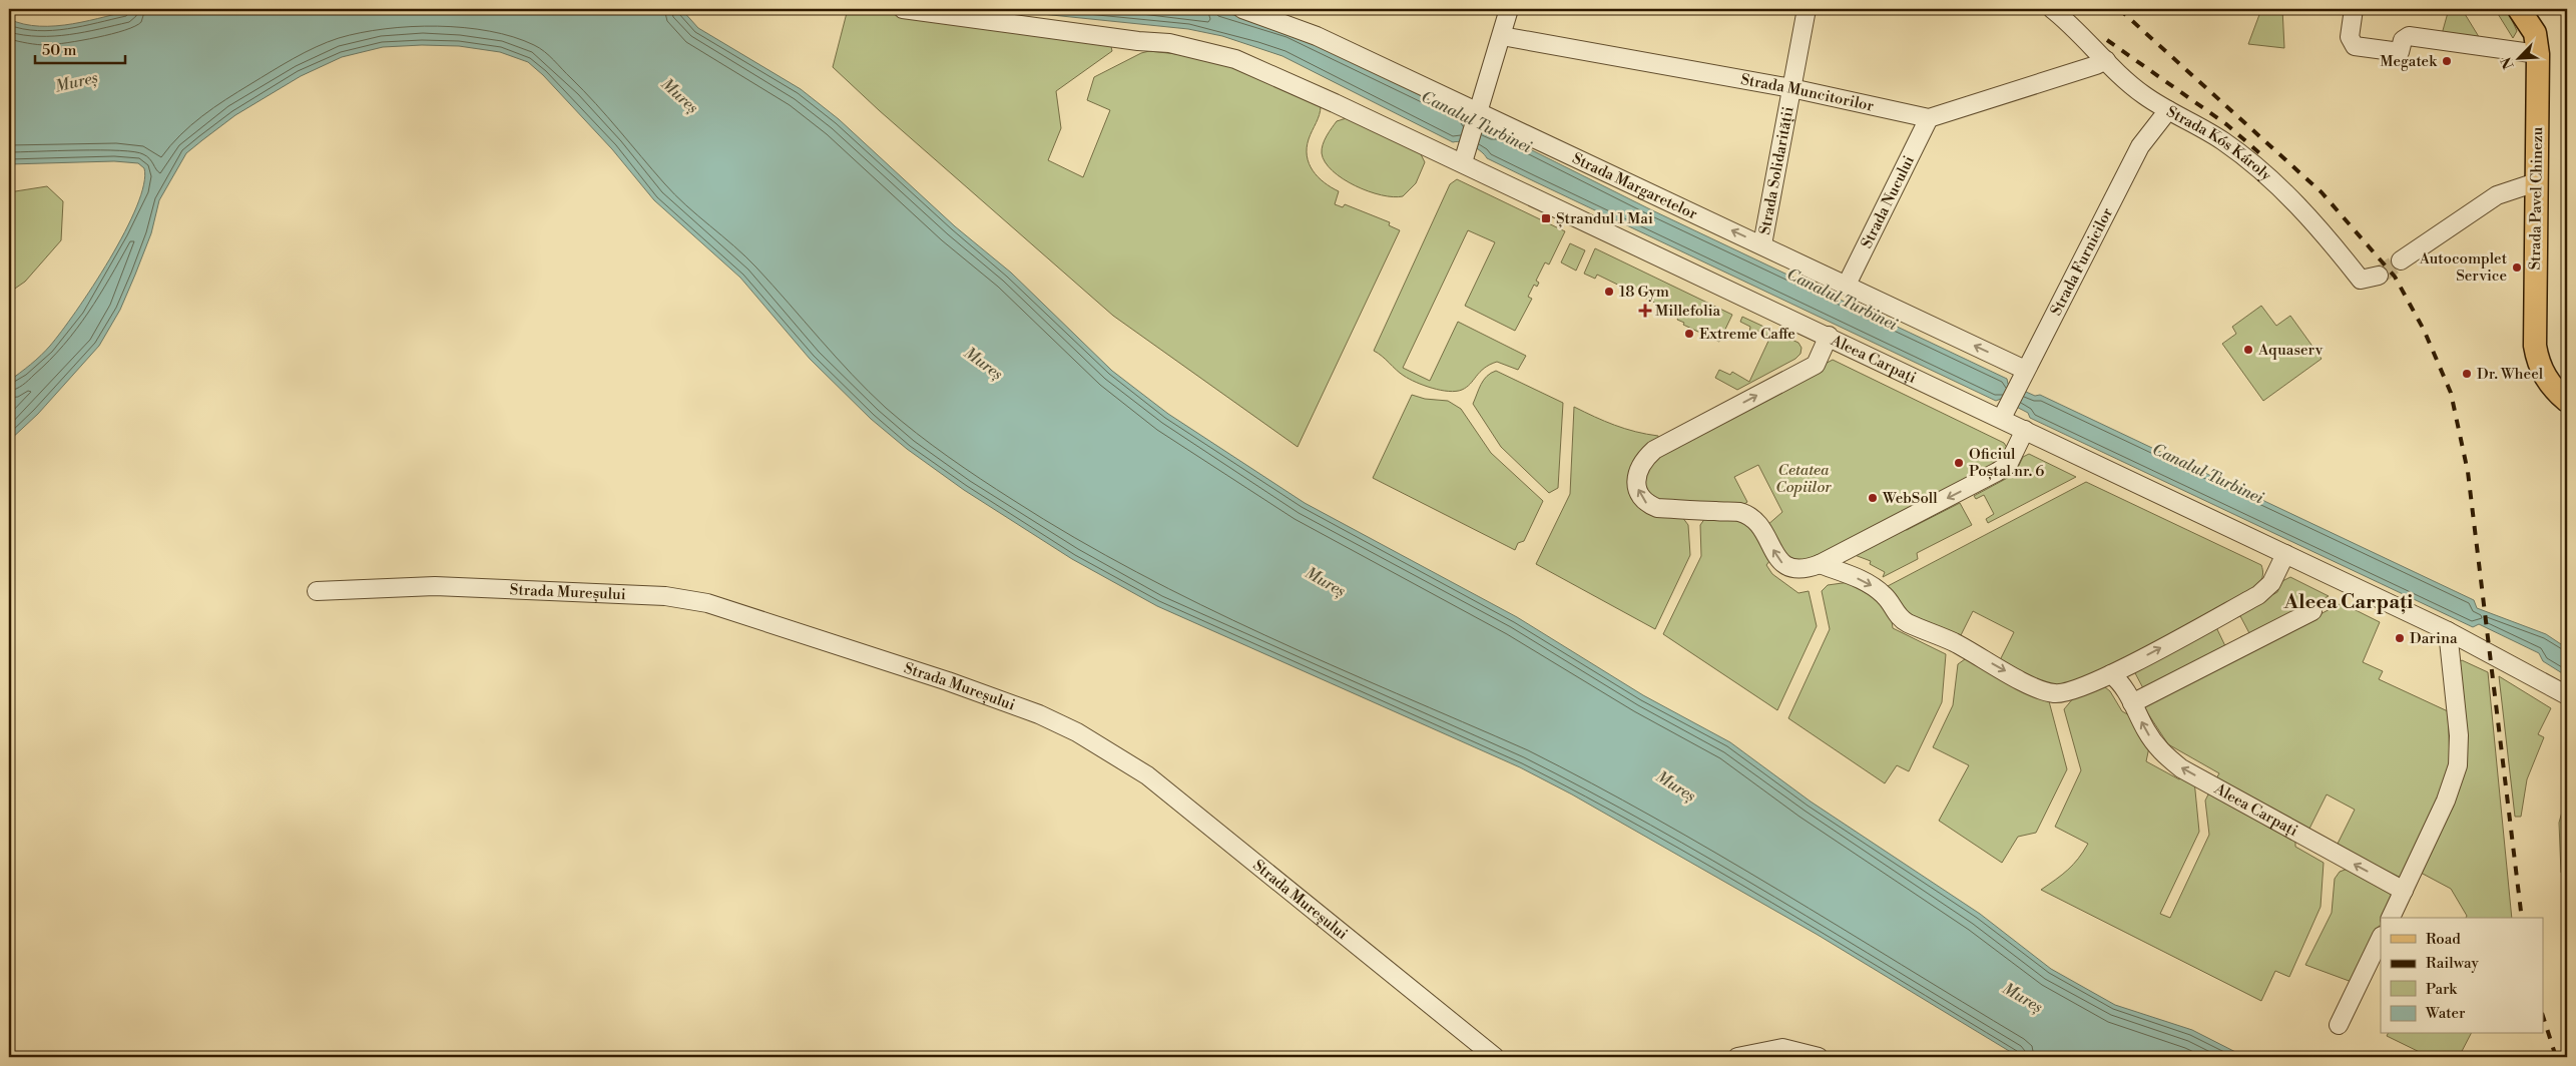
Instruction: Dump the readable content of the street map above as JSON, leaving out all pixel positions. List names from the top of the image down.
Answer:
{
  "streets": {
    "main road": ["Strada Pavel Chinezu"],
    "street": [
      "Strada Muncitorilor",
      "Strada Kós Károly",
      "Strada Solidarității",
      "Strada Margaretelor",
      "Strada Nucului",
      "Strada Furnicilor",
      "Aleea Carpați",
      "Strada Mureșului"
    ]
  },
  "crossings": [
    ["Strada Muncitorilor", "Strada Kós Károly"],
    ["Strada Muncitorilor", "Strada Solidarității"],
    ["Strada Muncitorilor", "Strada Nucului"],
    ["Strada Kós Károly", "Strada Furnicilor"],
    ["Strada Solidarității", "Strada Margaretelor"],
    ["Strada Margaretelor", "Strada Nucului"],
    ["Strada Margaretelor", "Strada Furnicilor"],
    ["Strada Furnicilor", "Aleea Carpați"]
  ],
  "one_way": ["Strada Margaretelor"],
  "districts": ["Aleea Carpați"],
  "water": ["Mureș", "Canalul Turbinei"],
  "parks": ["Cetatea Copiilor"],
  "places": {
    "other": [
      "Megatek",
      "Autocomplet Service",
      "18 Gym",
      "Extreme Caffe",
      "Aquaserv",
      "Dr. Wheel",
      "Oficiul Poștal nr. 6",
      "WebSoll",
      "Darina"
    ],
    "transit": ["Ștrandul 1 Mai"],
    "health": ["Millefolia"]
  },
  "legend": [
    "Road",
    "Railway",
    "Park",
    "Water"
  ],
  "scale_bar": "50 m",
  "north": "bottom left"
}
